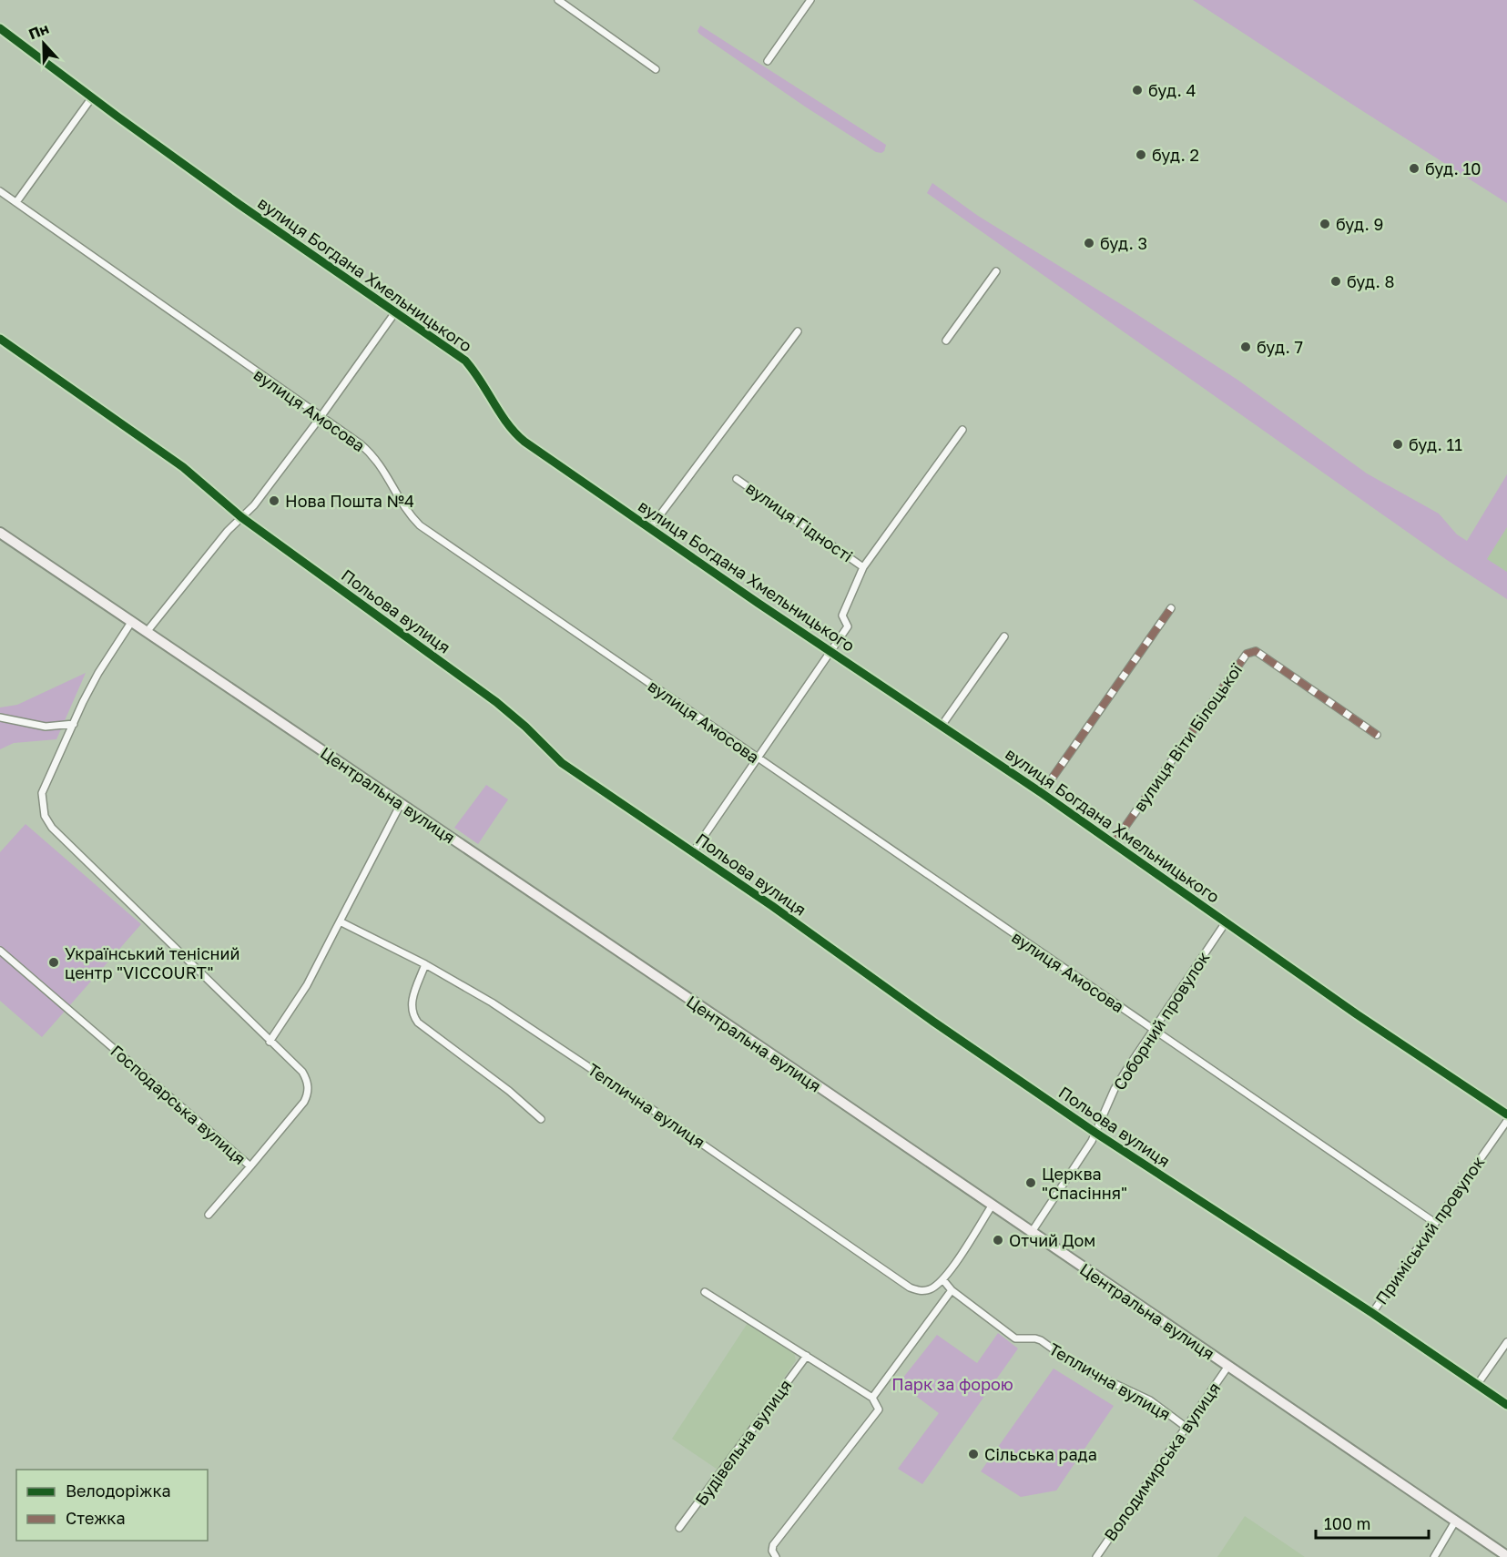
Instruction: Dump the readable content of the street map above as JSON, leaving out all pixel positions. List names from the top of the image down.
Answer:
{
  "streets": {
    "main road": ["Центральна вулиця"],
    "street": [
      "вулиця Богдана Хмельницького",
      "вулиця Амосова",
      "вулиця Гідності",
      "Польова вулиця",
      "вулиця Віти Білоцької",
      "Соборний провулок",
      "Господарська вулиця",
      "Теплична вулиця",
      "Приміський провулок",
      "Будівельна вулиця",
      "Володимирська вулиця"
    ]
  },
  "crossings": [
    ["вулиця Богдана Хмельницького", "вулиця Гідності"],
    ["вулиця Богдана Хмельницького", "вулиця Віти Білоцької"],
    ["вулиця Богдана Хмельницького", "Соборний провулок"],
    ["вулиця Амосова", "Соборний провулок"],
    ["вулиця Амосова", "Приміський провулок"],
    ["Польова вулиця", "Соборний провулок"],
    ["Польова вулиця", "Приміський провулок"],
    ["Центральна вулиця", "Соборний провулок"],
    ["Центральна вулиця", "Господарська вулиця"],
    ["Центральна вулиця", "Володимирська вулиця"],
    ["Теплична вулиця", "Володимирська вулиця"]
  ],
  "parks": ["Парк за форою"],
  "places": [
    "буд. 4",
    "буд. 2",
    "буд. 10",
    "буд. 9",
    "буд. 3",
    "буд. 8",
    "буд. 7",
    "буд. 11",
    "Нова Пошта №4",
    "Український тенісний центр \"VICCOURT\"",
    "Церква \"Спасіння\"",
    "Отчий Дом",
    "Сільська рада"
  ],
  "legend": ["Велодоріжка", "Стежка"],
  "scale_bar": "100 m",
  "north": "top"
}
